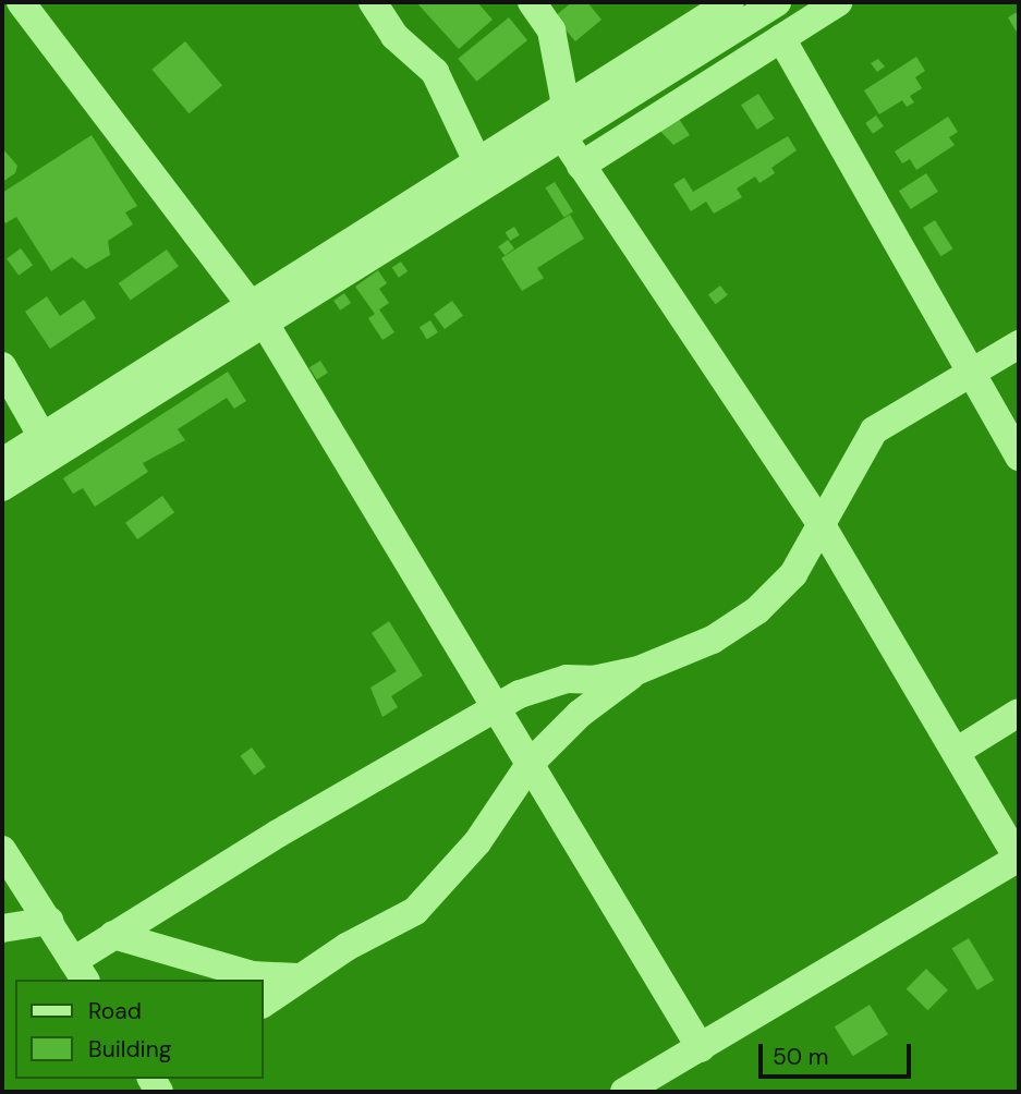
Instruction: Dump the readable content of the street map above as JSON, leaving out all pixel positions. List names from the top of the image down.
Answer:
{
  "legend": ["Road", "Building"],
  "scale_bar": "50 m"
}
